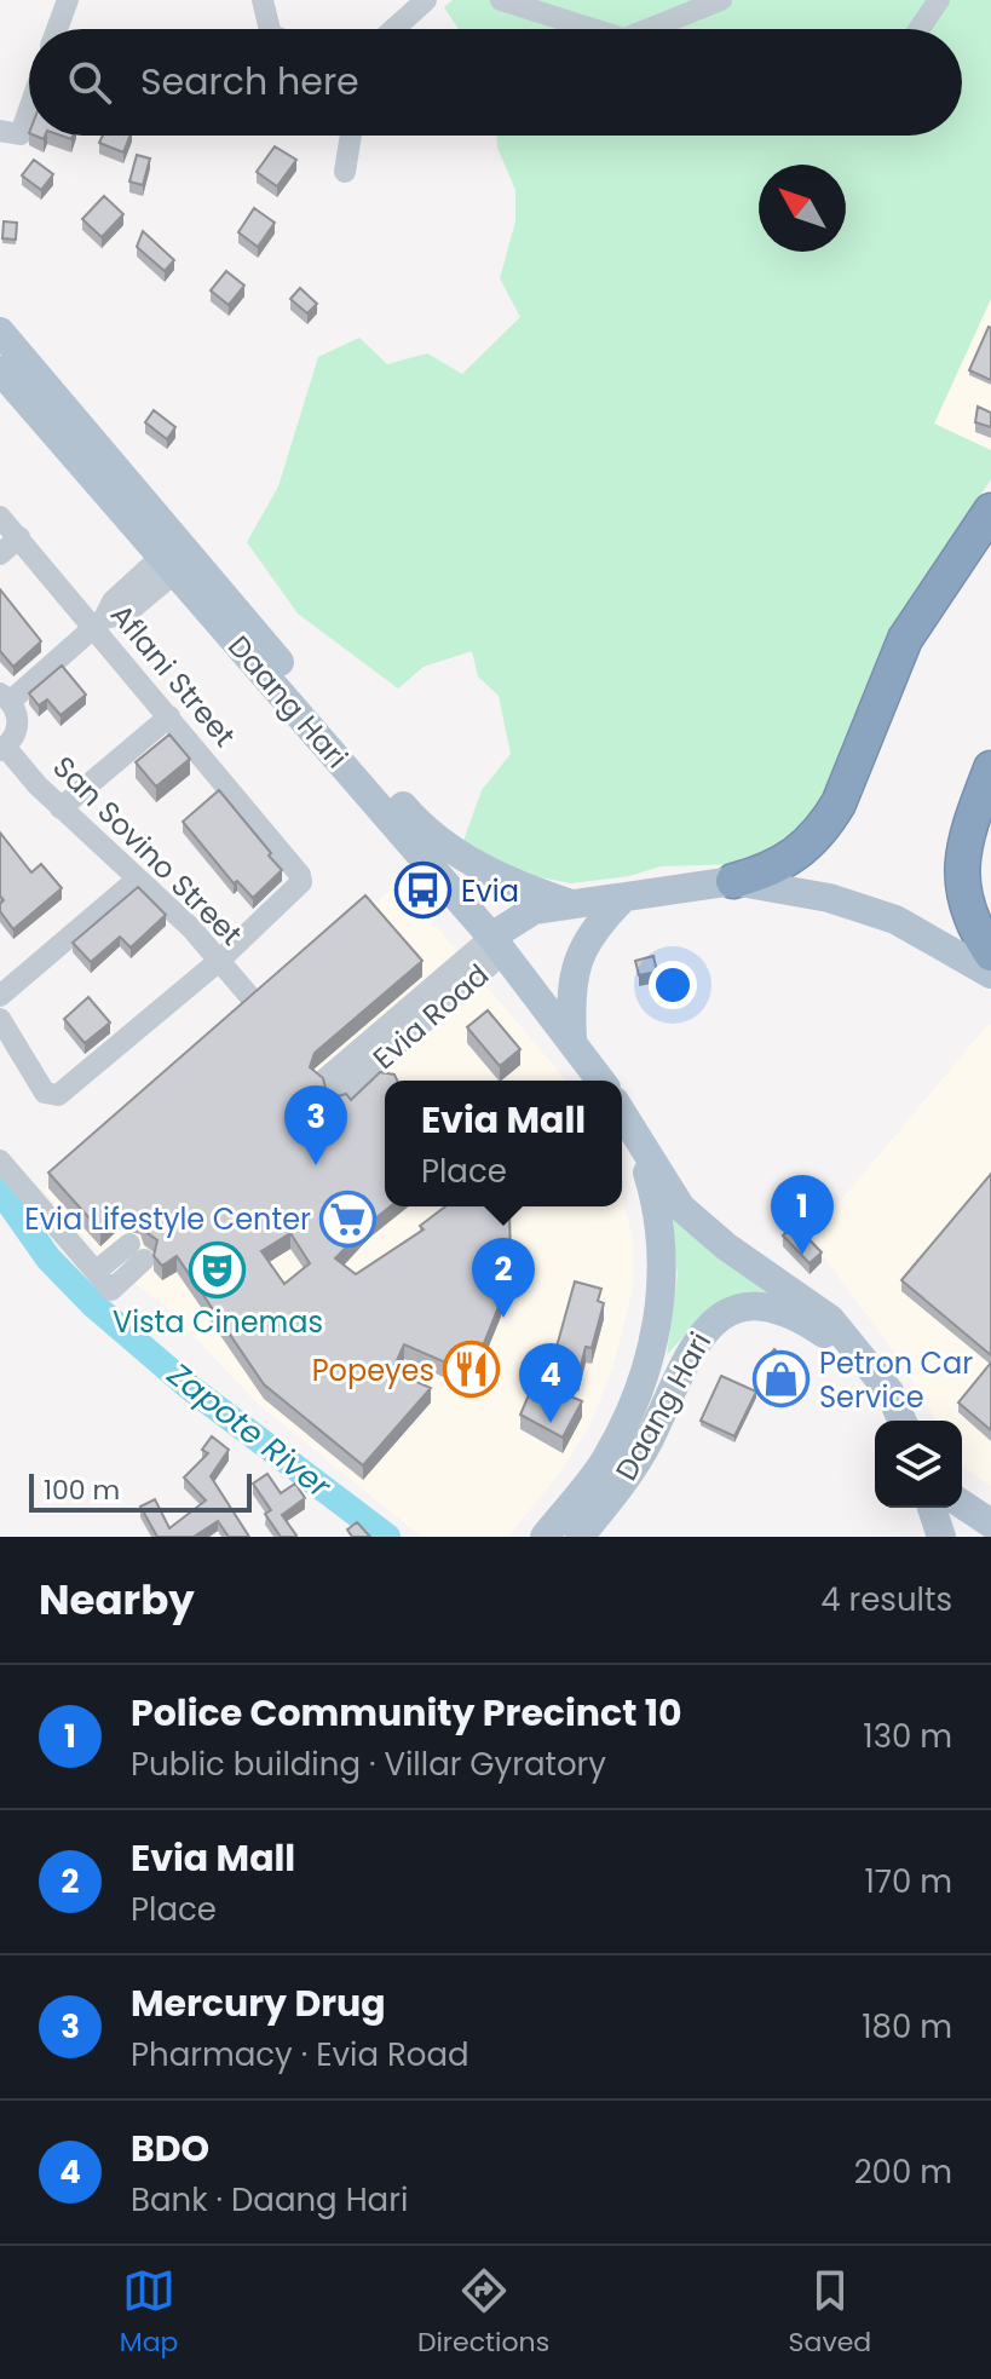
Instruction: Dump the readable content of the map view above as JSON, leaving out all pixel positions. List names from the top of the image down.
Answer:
{
  "streets": {
    "main road": ["Daang Hari", "Evia Road"],
    "street": ["Aflani Street", "San Sovino Street"]
  },
  "crossings": [
    ["Aflani Street", "San Sovino Street"],
    ["Daang Hari", "Evia Road"]
  ],
  "water": ["Zapote River"],
  "places": {
    "bus stop": ["Evia"],
    "supermarket": ["Evia Lifestyle Center"],
    "theatre": ["Vista Cinemas"],
    "restaurant": ["Popeyes"],
    "shop": ["Petron Car Service"]
  },
  "scale_bar": "100 m",
  "north": "top left",
  "page": {
    "search": "Search here",
    "popup": ["Evia Mall", "Place"],
    "pins": [
      "3",
      "1",
      "2",
      "4"
    ],
    "scale": "100 m",
    "heading": ["Nearby", "4 results"],
    "list": [
      {
        "mark": "1",
        "name": "Police Community Precinct 10",
        "note": "Public building · Villar Gyratory",
        "value": "130 m"
      },
      {
        "mark": "2",
        "name": "Evia Mall",
        "note": "Place",
        "value": "170 m"
      },
      {
        "mark": "3",
        "name": "Mercury Drug",
        "note": "Pharmacy · Evia Road",
        "value": "180 m"
      },
      {
        "mark": "4",
        "name": "BDO",
        "note": "Bank · Daang Hari",
        "value": "200 m"
      }
    ],
    "nav": ["Map", "Directions", "Saved"]
  }
}
